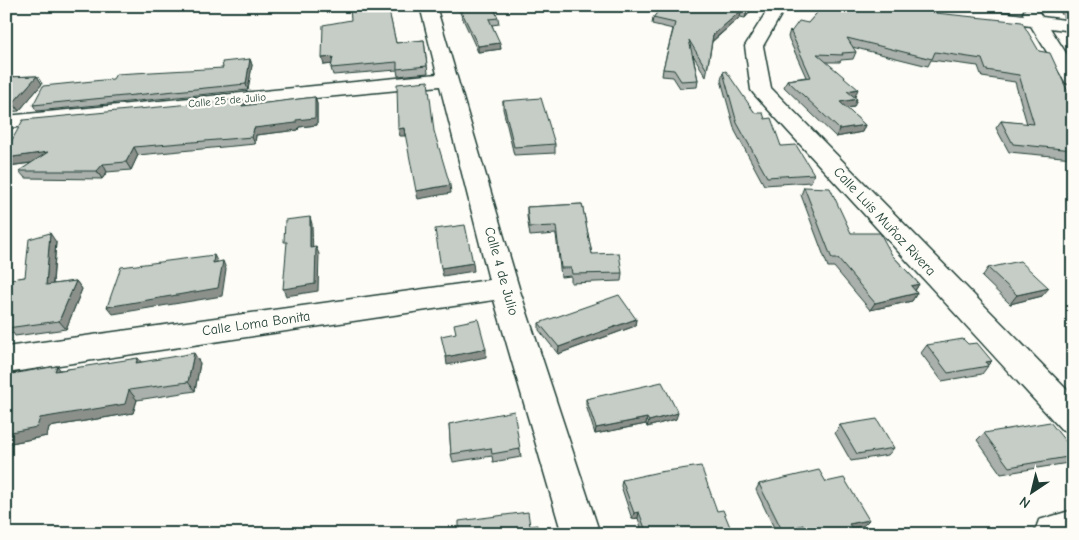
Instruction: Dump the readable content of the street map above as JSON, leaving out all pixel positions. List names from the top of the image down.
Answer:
{
  "streets": {
    "street": [
      "Calle 25 de Julio",
      "Calle Luis Muñoz Rivera",
      "Calle 4 de Julio",
      "Calle Loma Bonita"
    ]
  },
  "crossings": [
    ["Calle 25 de Julio", "Calle 4 de Julio"],
    ["Calle 4 de Julio", "Calle Loma Bonita"]
  ],
  "north": "bottom left"
}
